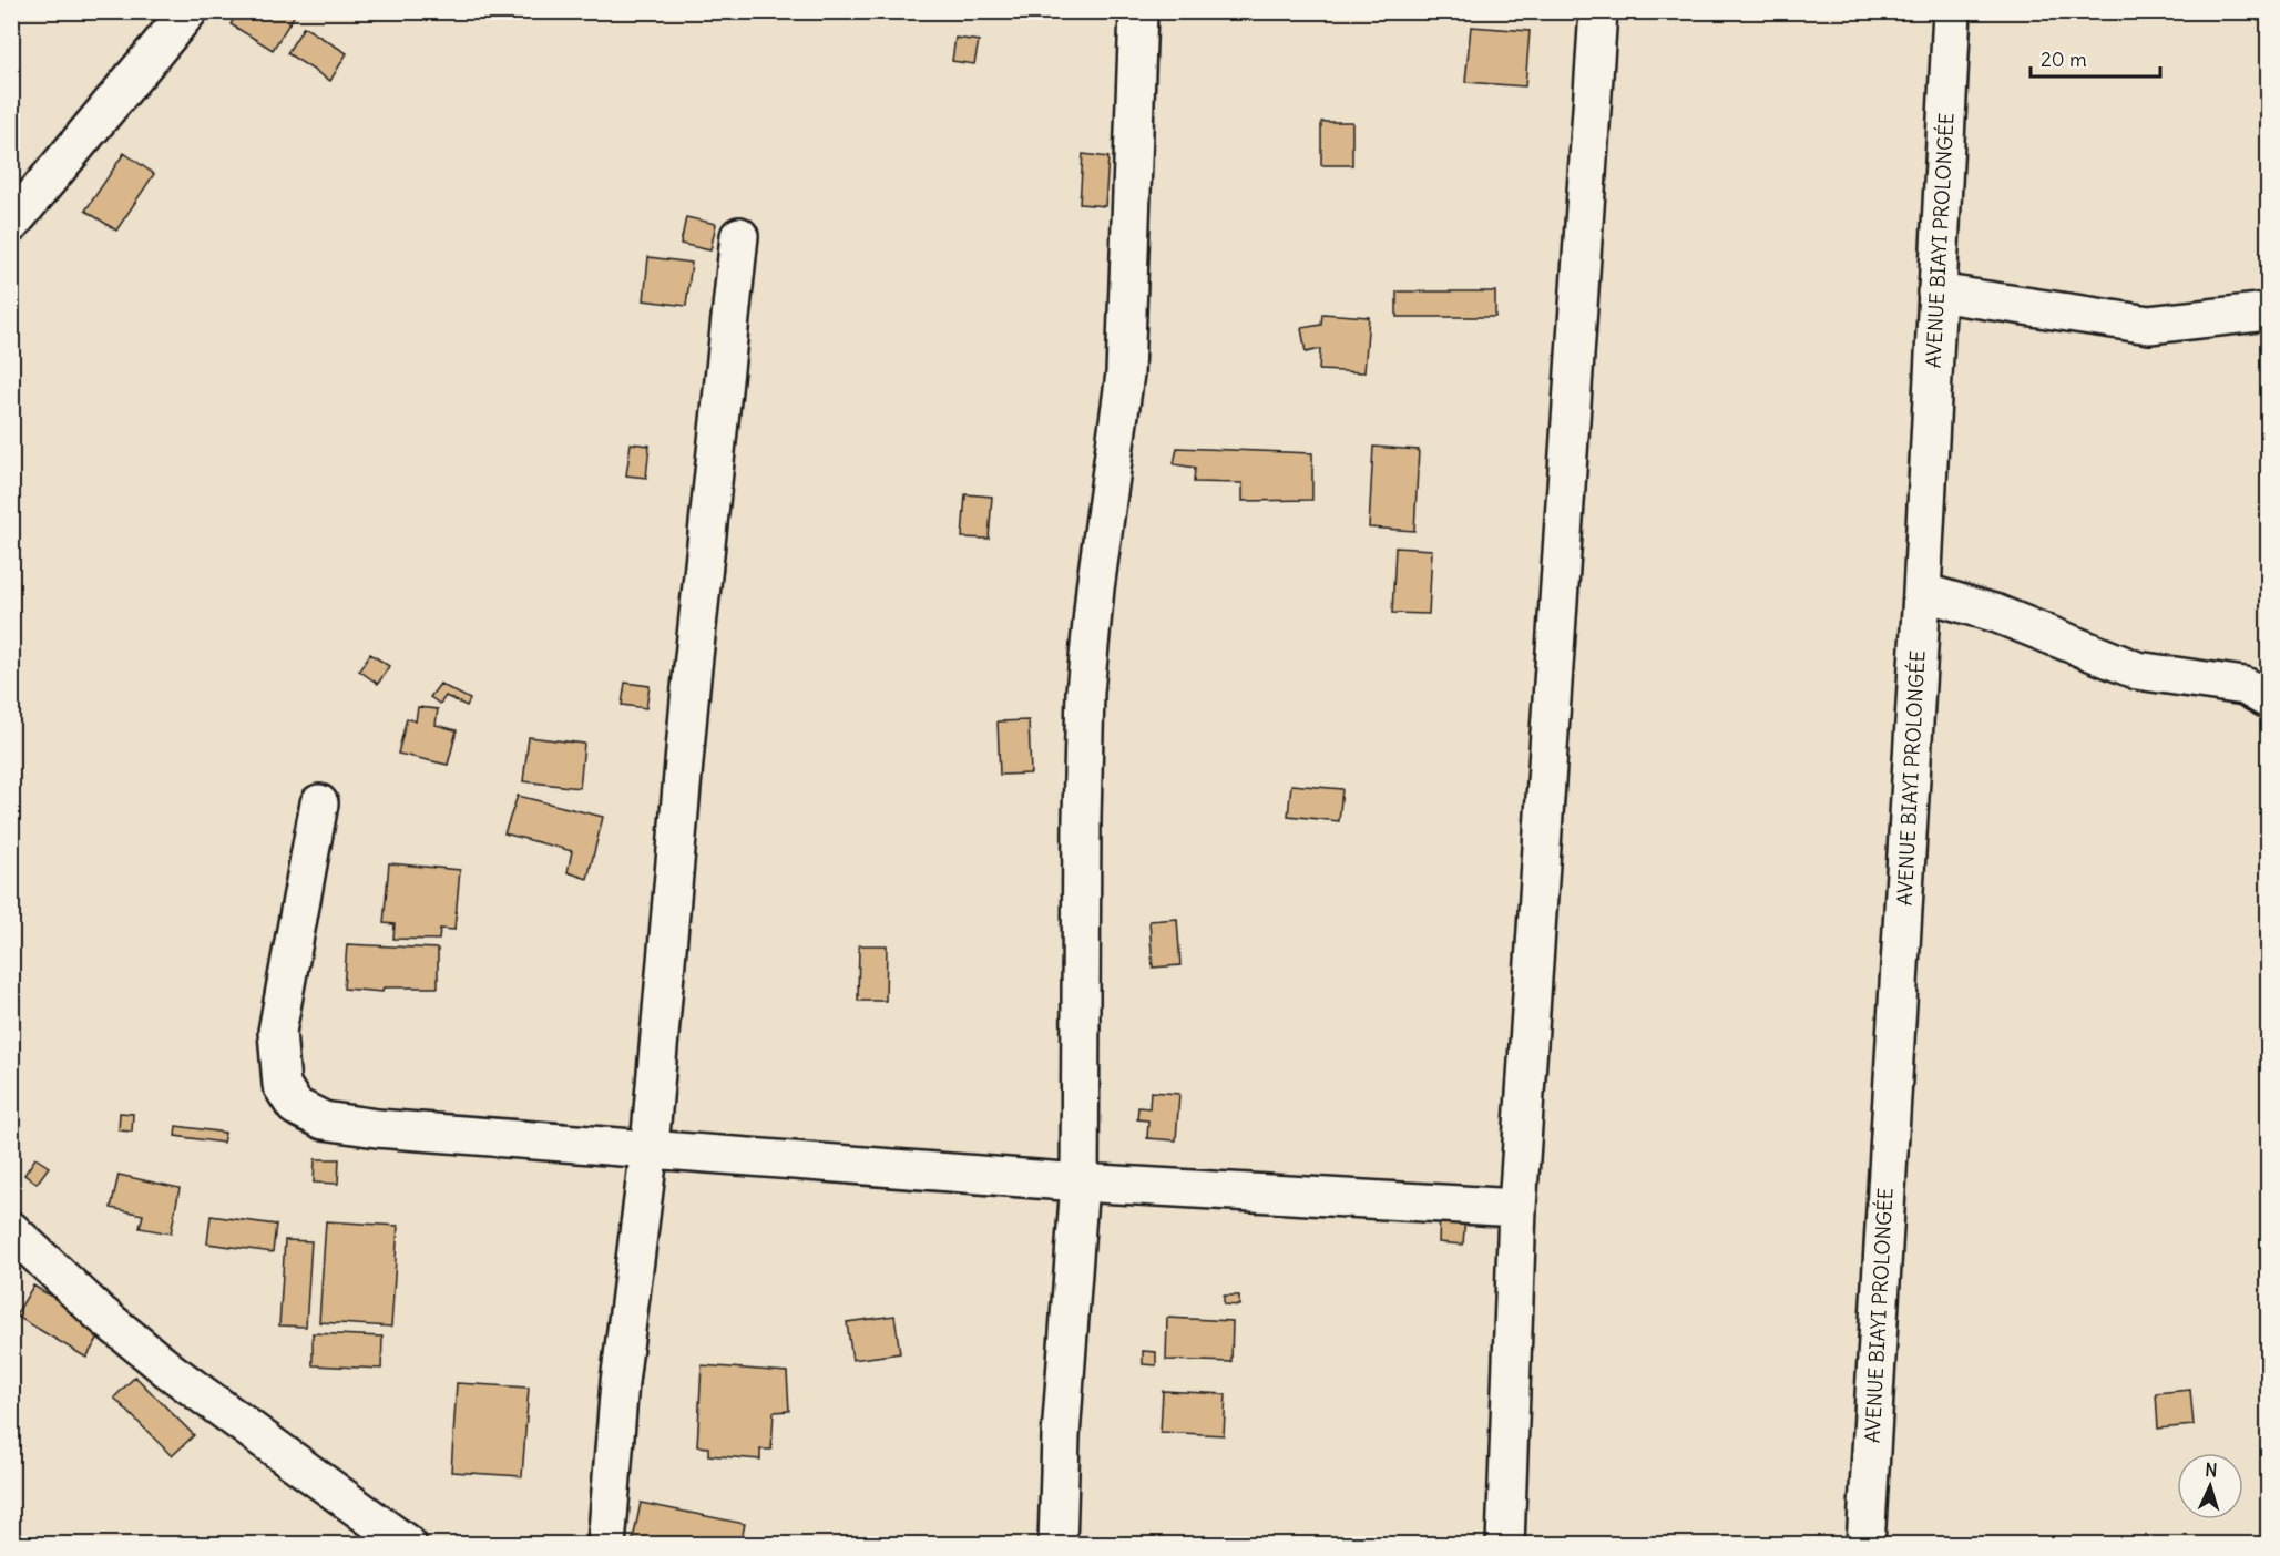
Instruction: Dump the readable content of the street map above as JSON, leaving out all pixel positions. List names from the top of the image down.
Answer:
{
  "streets": {
    "street": ["AVENUE BIAYI PROLONGÉE"]
  },
  "scale_bar": "20 m",
  "north": "top"
}
